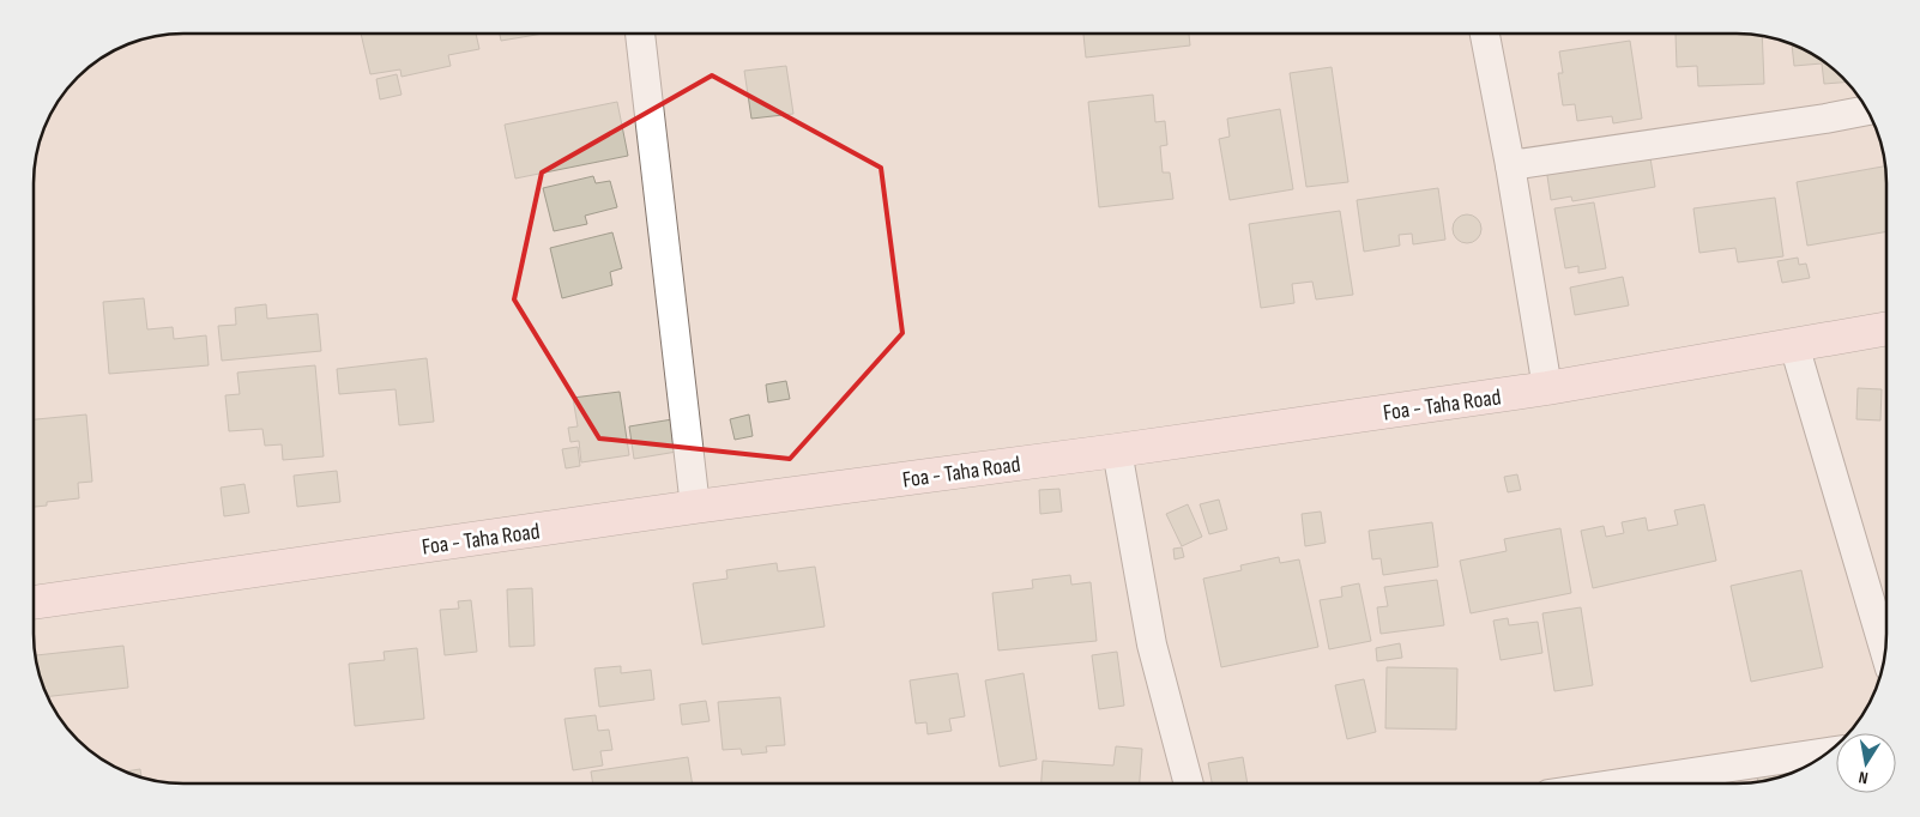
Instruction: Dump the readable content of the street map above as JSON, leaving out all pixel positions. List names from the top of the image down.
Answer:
{
  "streets": {
    "street": ["Foa - Taha Road"]
  },
  "north": "bottom"
}
